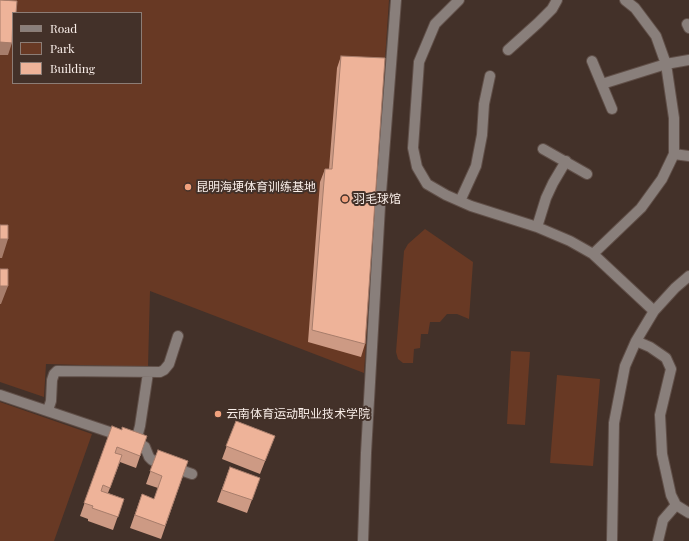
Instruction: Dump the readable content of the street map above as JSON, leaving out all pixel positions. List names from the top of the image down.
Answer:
{
  "places": ["昆明海埂体育训练基地", "羽毛球馆", "云南体育运动职业技术学院"],
  "legend": ["Road", "Park", "Building"]
}
